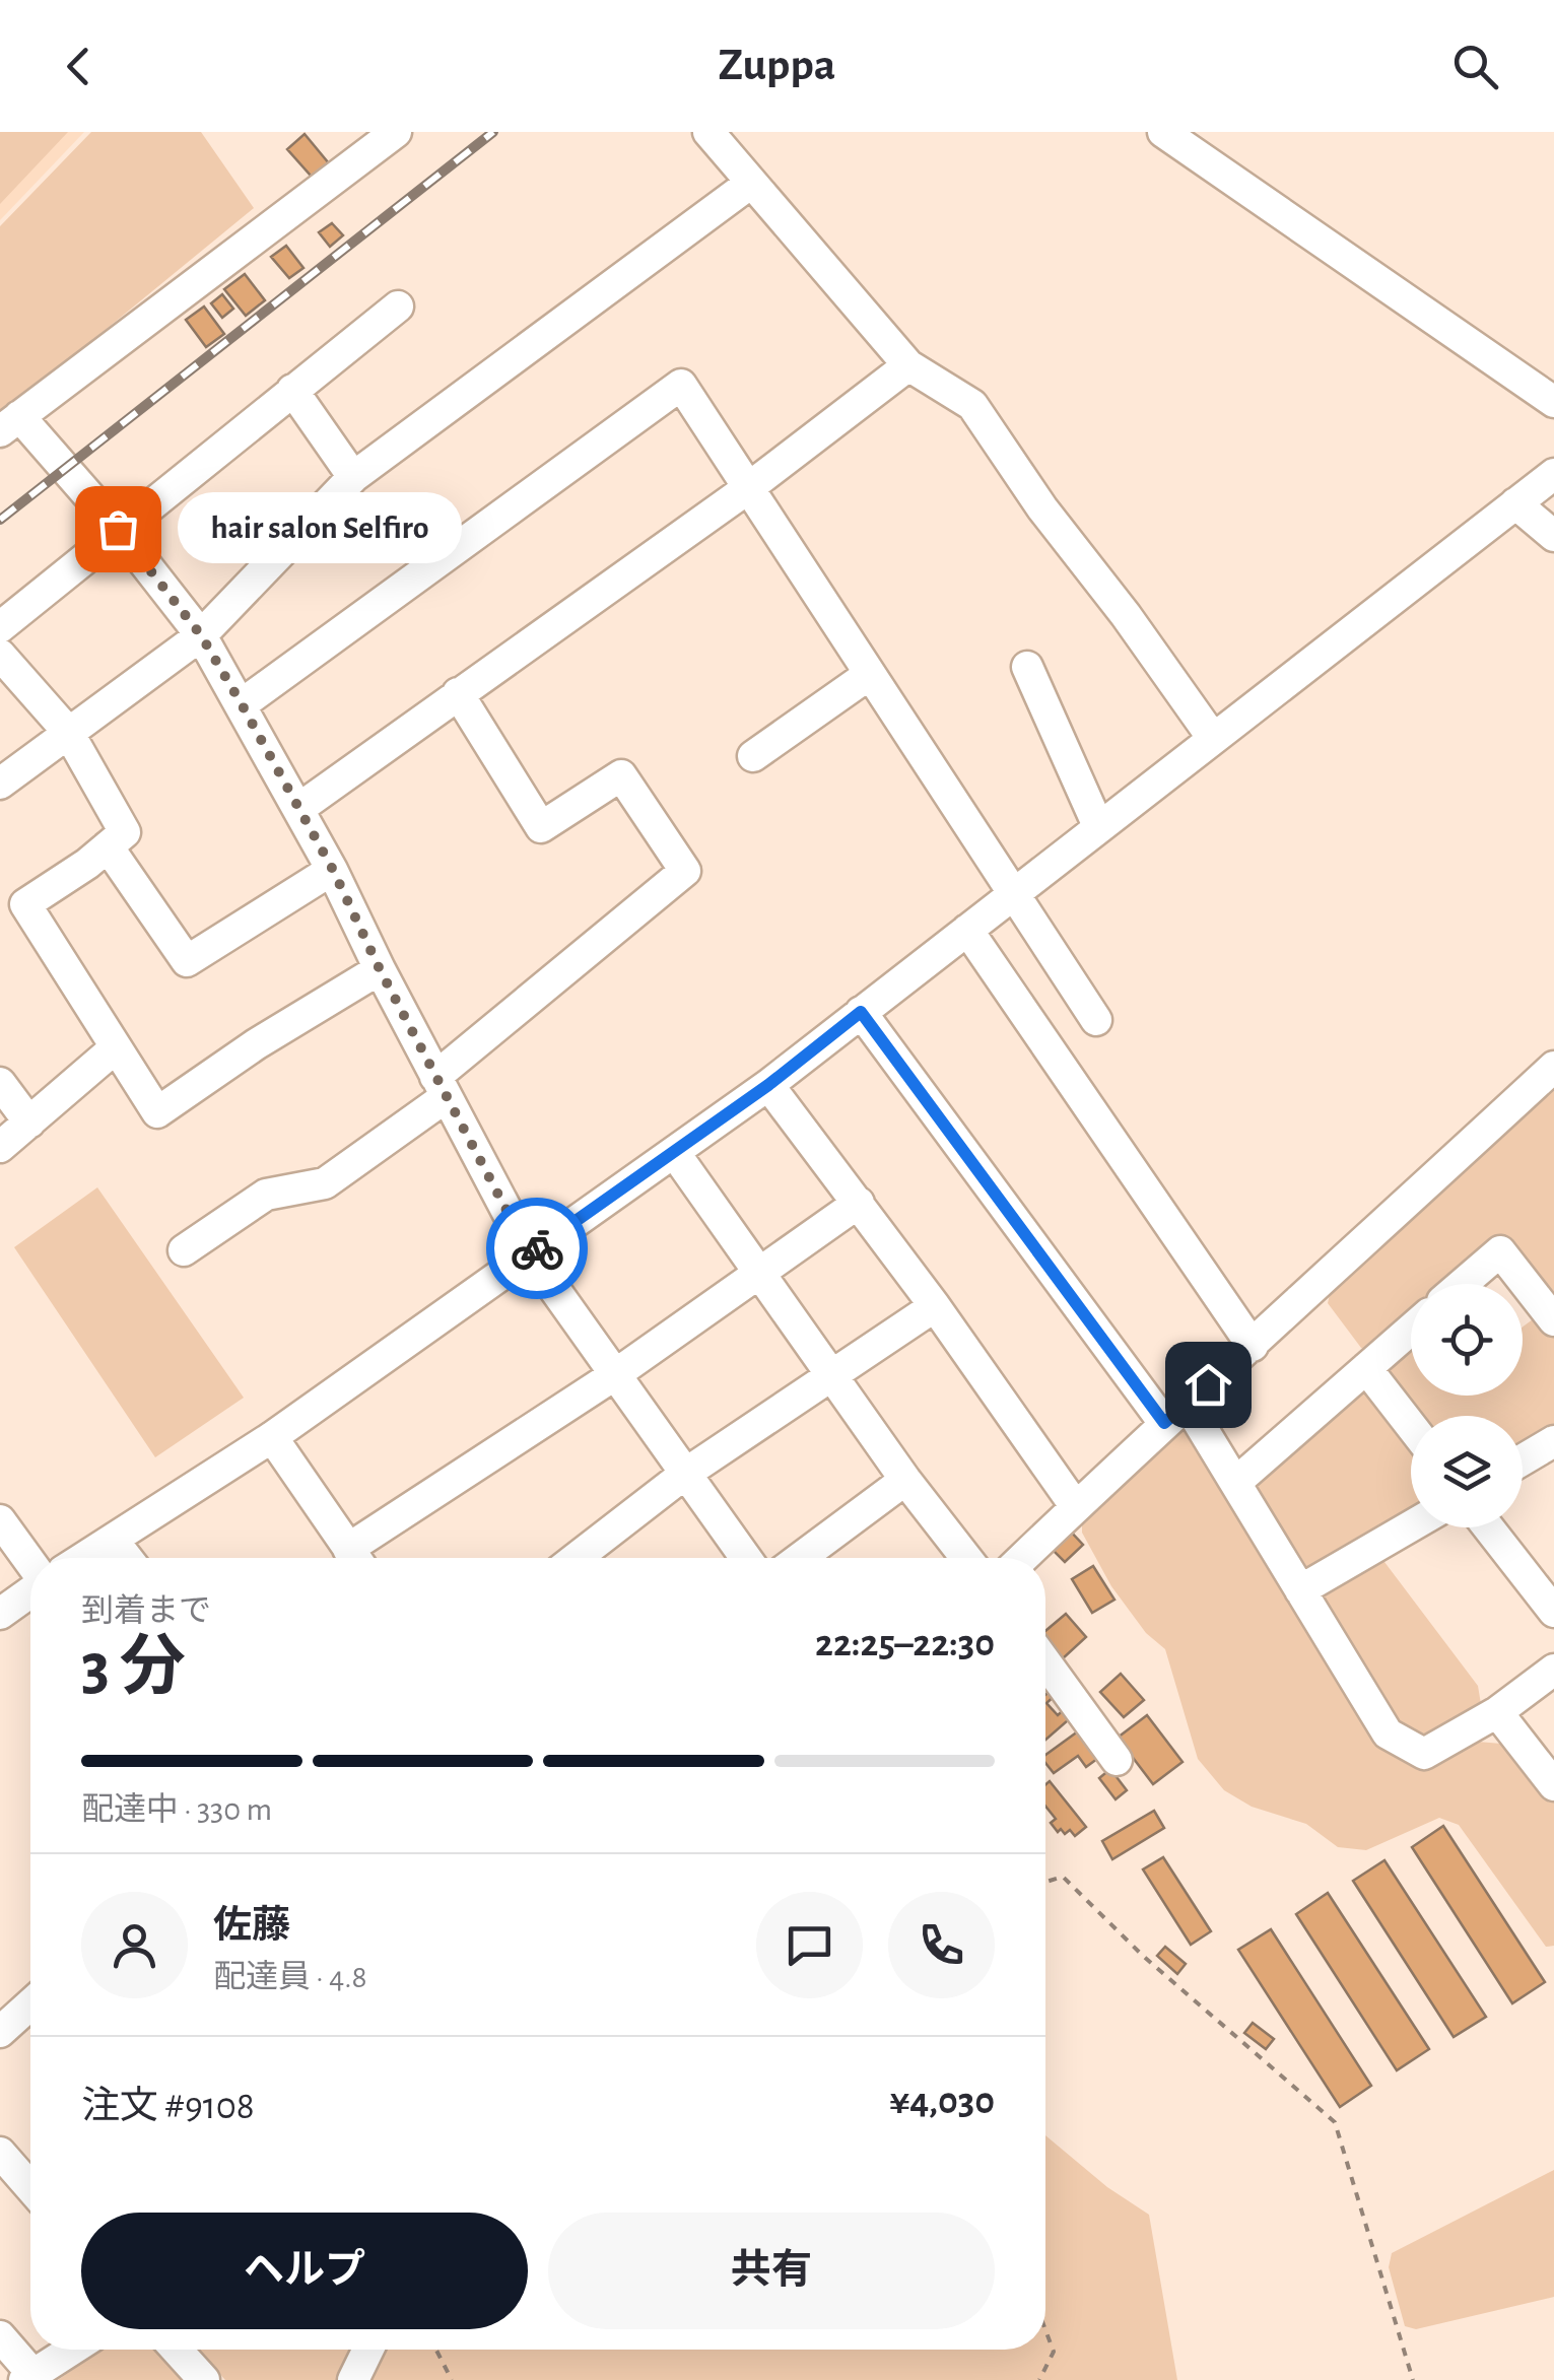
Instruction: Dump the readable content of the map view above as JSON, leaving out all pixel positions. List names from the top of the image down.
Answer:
{
  "places": ["hair salon Selfiro"],
  "page": {
    "header": "Zuppa",
    "bubble": "hair salon Selfiro",
    "heading": ["3 分", "到着まで", "22:25–22:30"],
    "panel": [
      "佐藤",
      "配達員 · 4.8",
      "注文 #9108",
      "¥4,030"
    ],
    "bar": "配達中 · 330 m",
    "buttons": ["ヘルプ", "共有"]
  }
}
